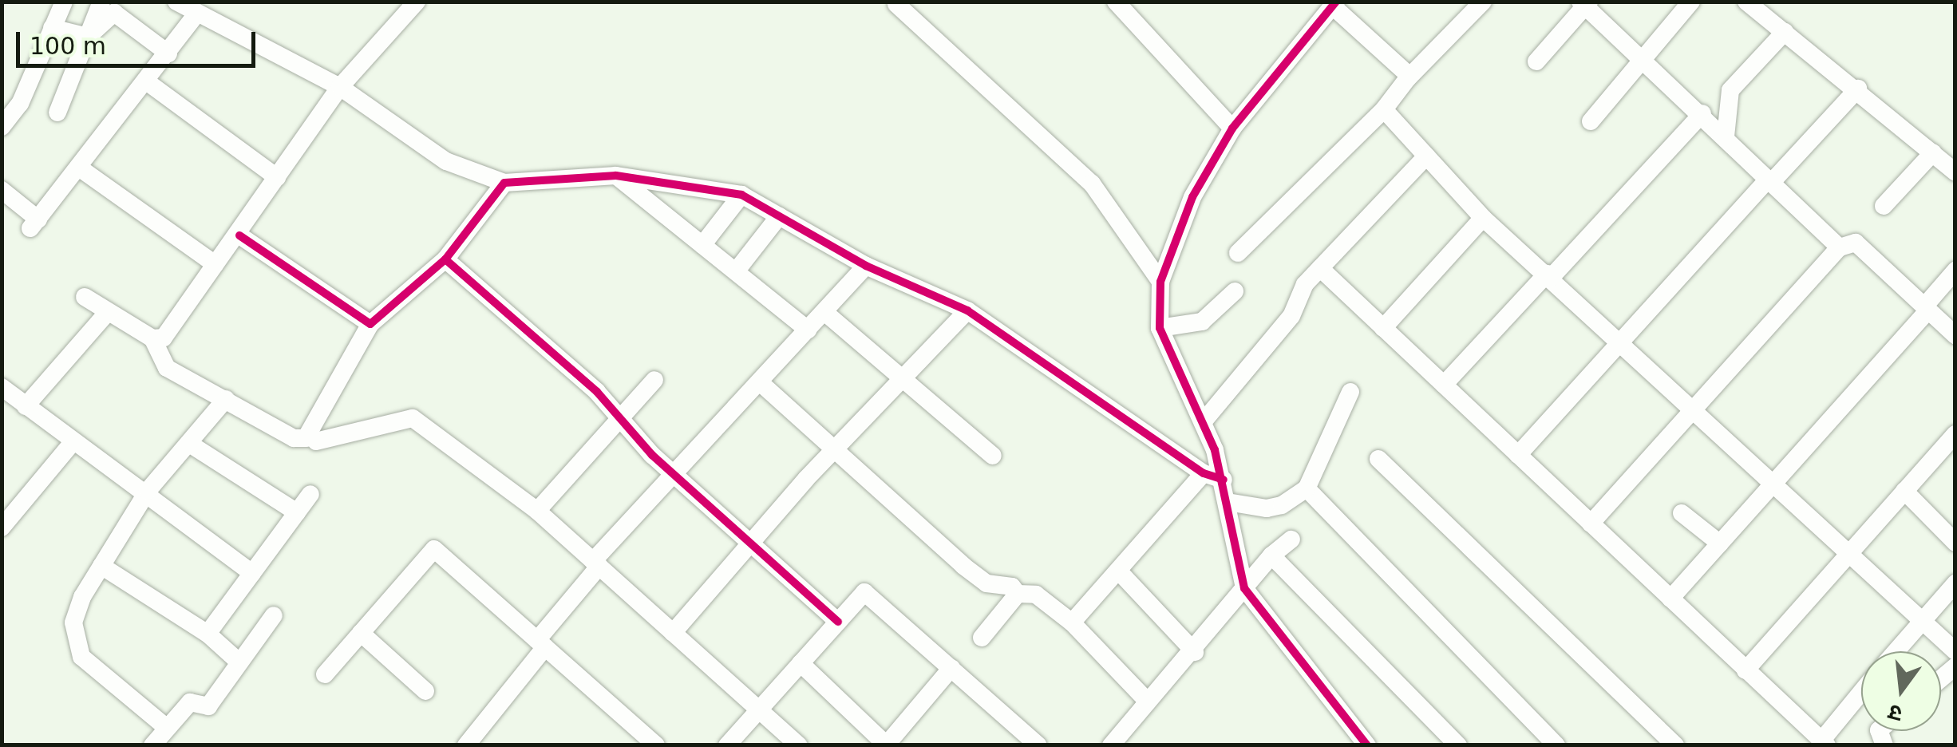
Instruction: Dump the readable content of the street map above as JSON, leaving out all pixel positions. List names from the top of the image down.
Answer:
{
  "scale_bar": "100 m",
  "north": "bottom"
}
